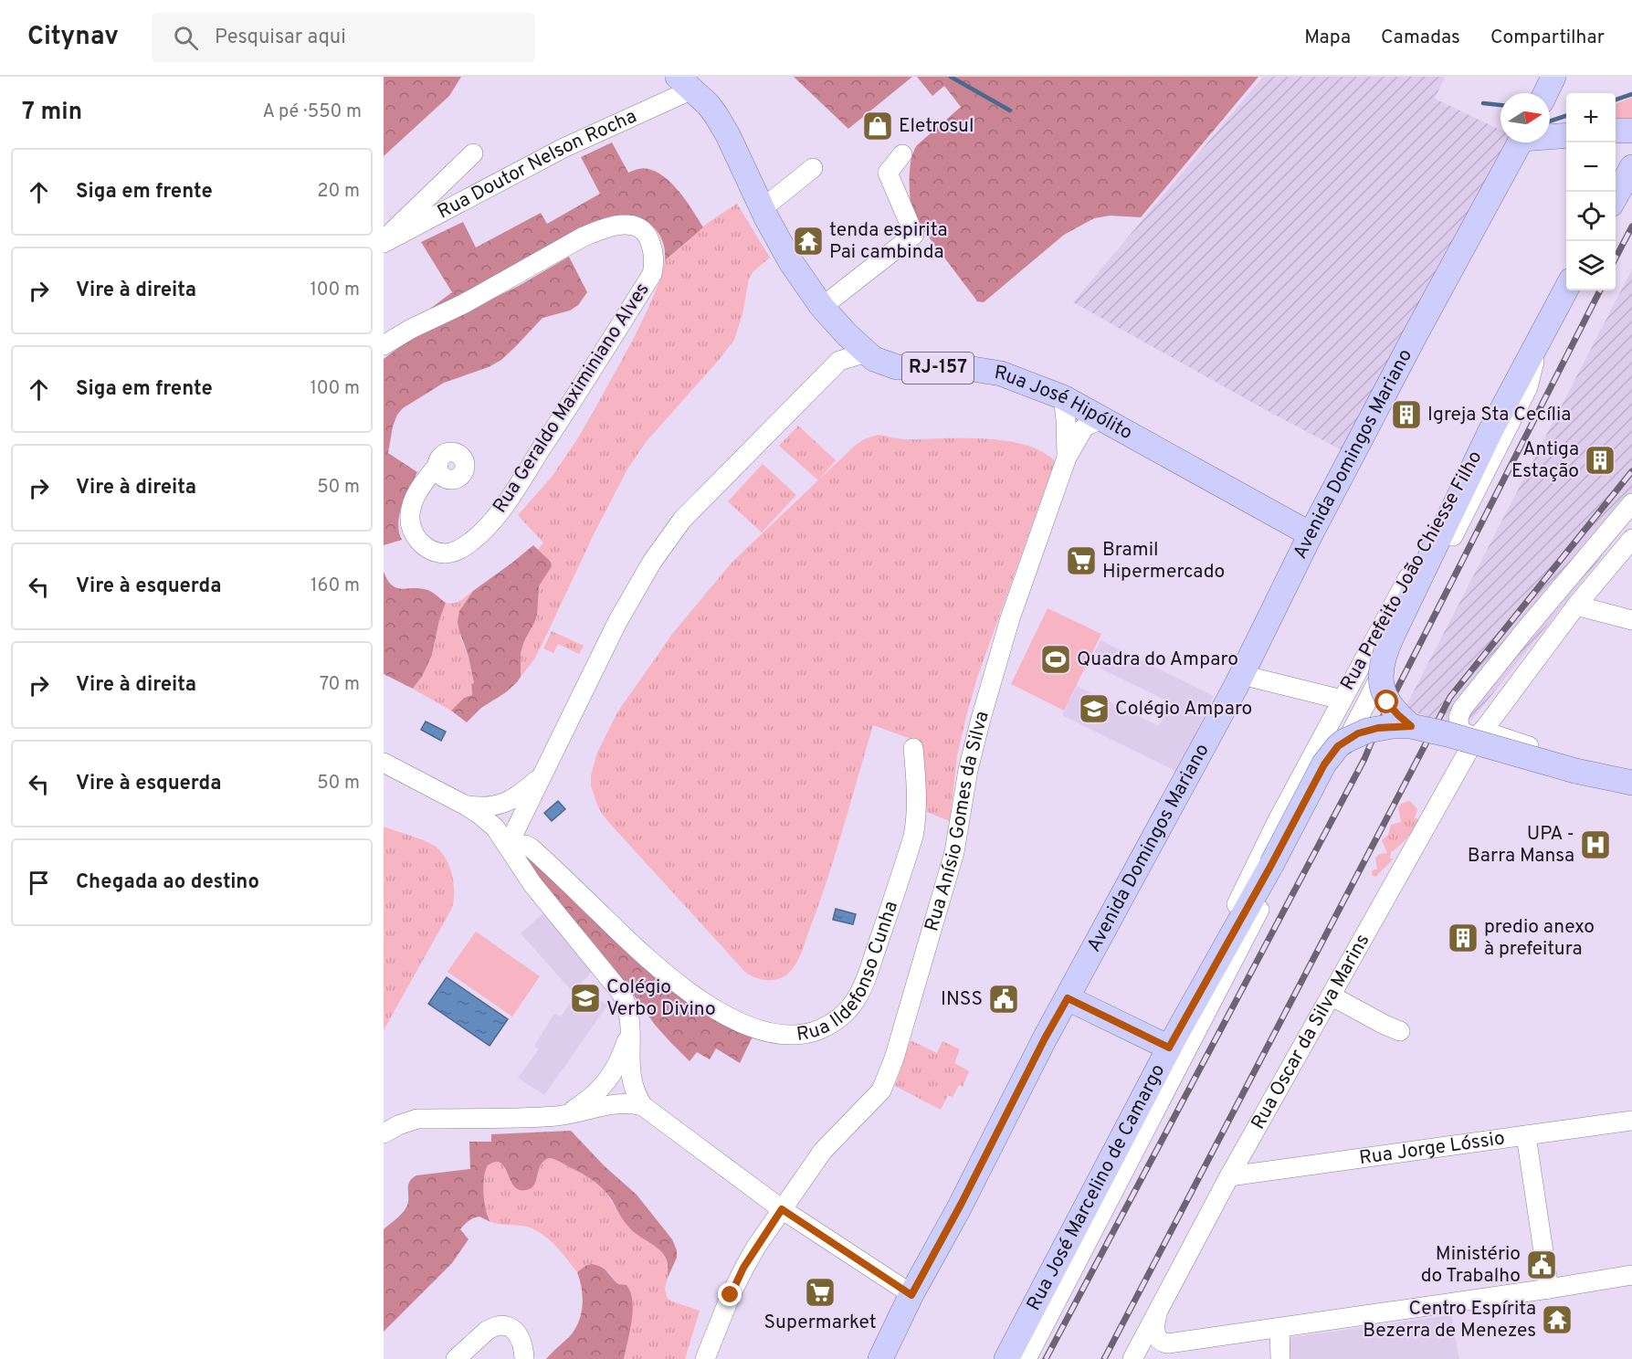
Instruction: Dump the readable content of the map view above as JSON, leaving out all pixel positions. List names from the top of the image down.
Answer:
{
  "streets": {
    "main road": [
      "RJ-157",
      "Rua José Hipólito",
      "Avenida Domingos Mariano",
      "Rua Prefeito João Chiesse Filho",
      "Rua José Marcelino de Camargo"
    ],
    "street": [
      "Rua Doutor Nelson Rocha",
      "Rua Geraldo Maximiniano Alves",
      "Rua Anísio Gomes da Silva",
      "Rua Ildefonso Cunha",
      "Rua Oscar da Silva Marins",
      "Rua Jorge Lóssio"
    ]
  },
  "crossings": [
    ["Rua Doutor Nelson Rocha", "Rua José Hipólito"],
    ["Rua José Hipólito", "Avenida Domingos Mariano"],
    ["Rua José Hipólito", "Rua Anísio Gomes da Silva"],
    ["Rua Prefeito João Chiesse Filho", "Rua José Marcelino de Camargo"],
    ["Rua Oscar da Silva Marins", "Rua Jorge Lóssio"]
  ],
  "places": {
    "shop": ["Eletrosul"],
    "temple": ["tenda espirita Pai cambinda", "Centro Espírita Bezerra de Menezes"],
    "building": ["Igreja Sta Cecília", "Antiga Estação", "predio anexo à prefeitura"],
    "supermarket": ["Bramil Hipermercado", "Supermarket"],
    "sports": ["Quadra do Amparo"],
    "school or university": ["Colégio Amparo", "Colégio Verbo Divino"],
    "hospital": ["UPA - Barra Mansa"],
    "public building": ["INSS", "Ministério do Trabalho"]
  },
  "north": "right",
  "page": {
    "header": "Citynav",
    "search": "Pesquisar aqui",
    "nav": ["Mapa", "Camadas", "Compartilhar"],
    "heading": ["7 min", "A pé · 550 m"],
    "map_buttons": ["+", "−"],
    "list": [
      ["Siga em frente", "20 m"],
      ["Vire à direita", "100 m"],
      ["Siga em frente", "100 m"],
      ["Vire à direita", "50 m"],
      ["Vire à esquerda", "160 m"],
      ["Vire à direita", "70 m"],
      ["Vire à esquerda", "50 m"],
      "Chegada ao destino"
    ]
  }
}
